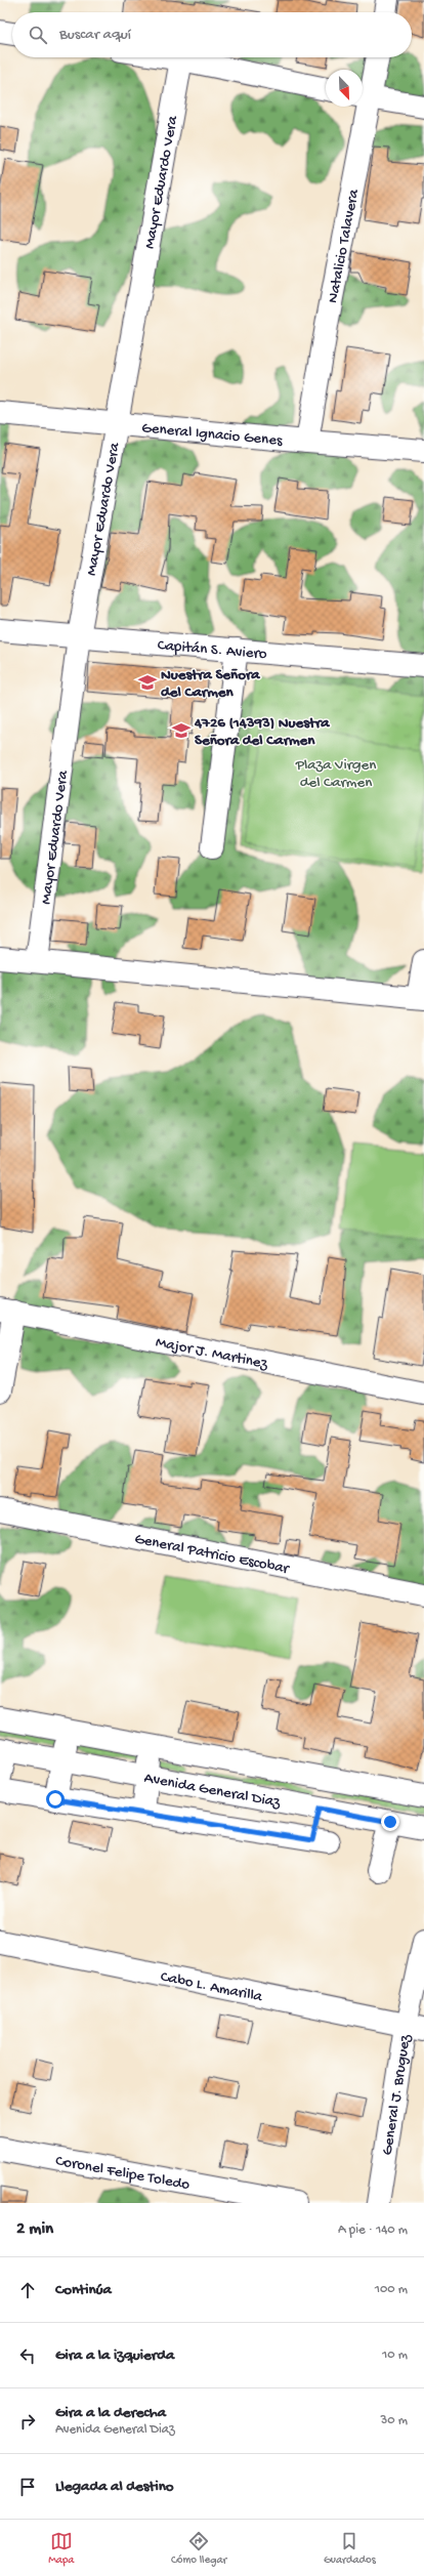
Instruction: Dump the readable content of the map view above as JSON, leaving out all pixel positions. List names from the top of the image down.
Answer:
{
  "streets": {
    "street": [
      "Mayor Eduardo Vera",
      "Natalicio Talavera",
      "General Ignacio Genes",
      "Capitán S. Aviero",
      "Major J. Martinez",
      "General Patricio Escobar",
      "Avenida General Diaz",
      "Cabo L. Amarilla",
      "General J. Bruguez",
      "Coronel Felipe Toledo"
    ]
  },
  "crossings": [
    ["Mayor Eduardo Vera", "General Ignacio Genes"],
    ["Mayor Eduardo Vera", "Capitán S. Aviero"],
    ["Natalicio Talavera", "General Ignacio Genes"],
    ["Cabo L. Amarilla", "General J. Bruguez"]
  ],
  "parks": ["Plaza Virgen del Carmen"],
  "places": {
    "school or university": ["Nuestra Señora del Carmen", "4726 (14393) Nuestra Señora del Carmen"]
  },
  "north": "bottom right",
  "page": {
    "search": "Buscar aquí",
    "heading": ["2 min", "A pie · 140 m"],
    "list": [
      ["Continúa", "100 m"],
      ["Gira a la izquierda", "10 m"],
      ["Gira a la derecha", "Avenida General Diaz", "30 m"],
      "Llegada al destino"
    ],
    "nav": ["Mapa", "Cómo llegar", "Guardados"]
  }
}
